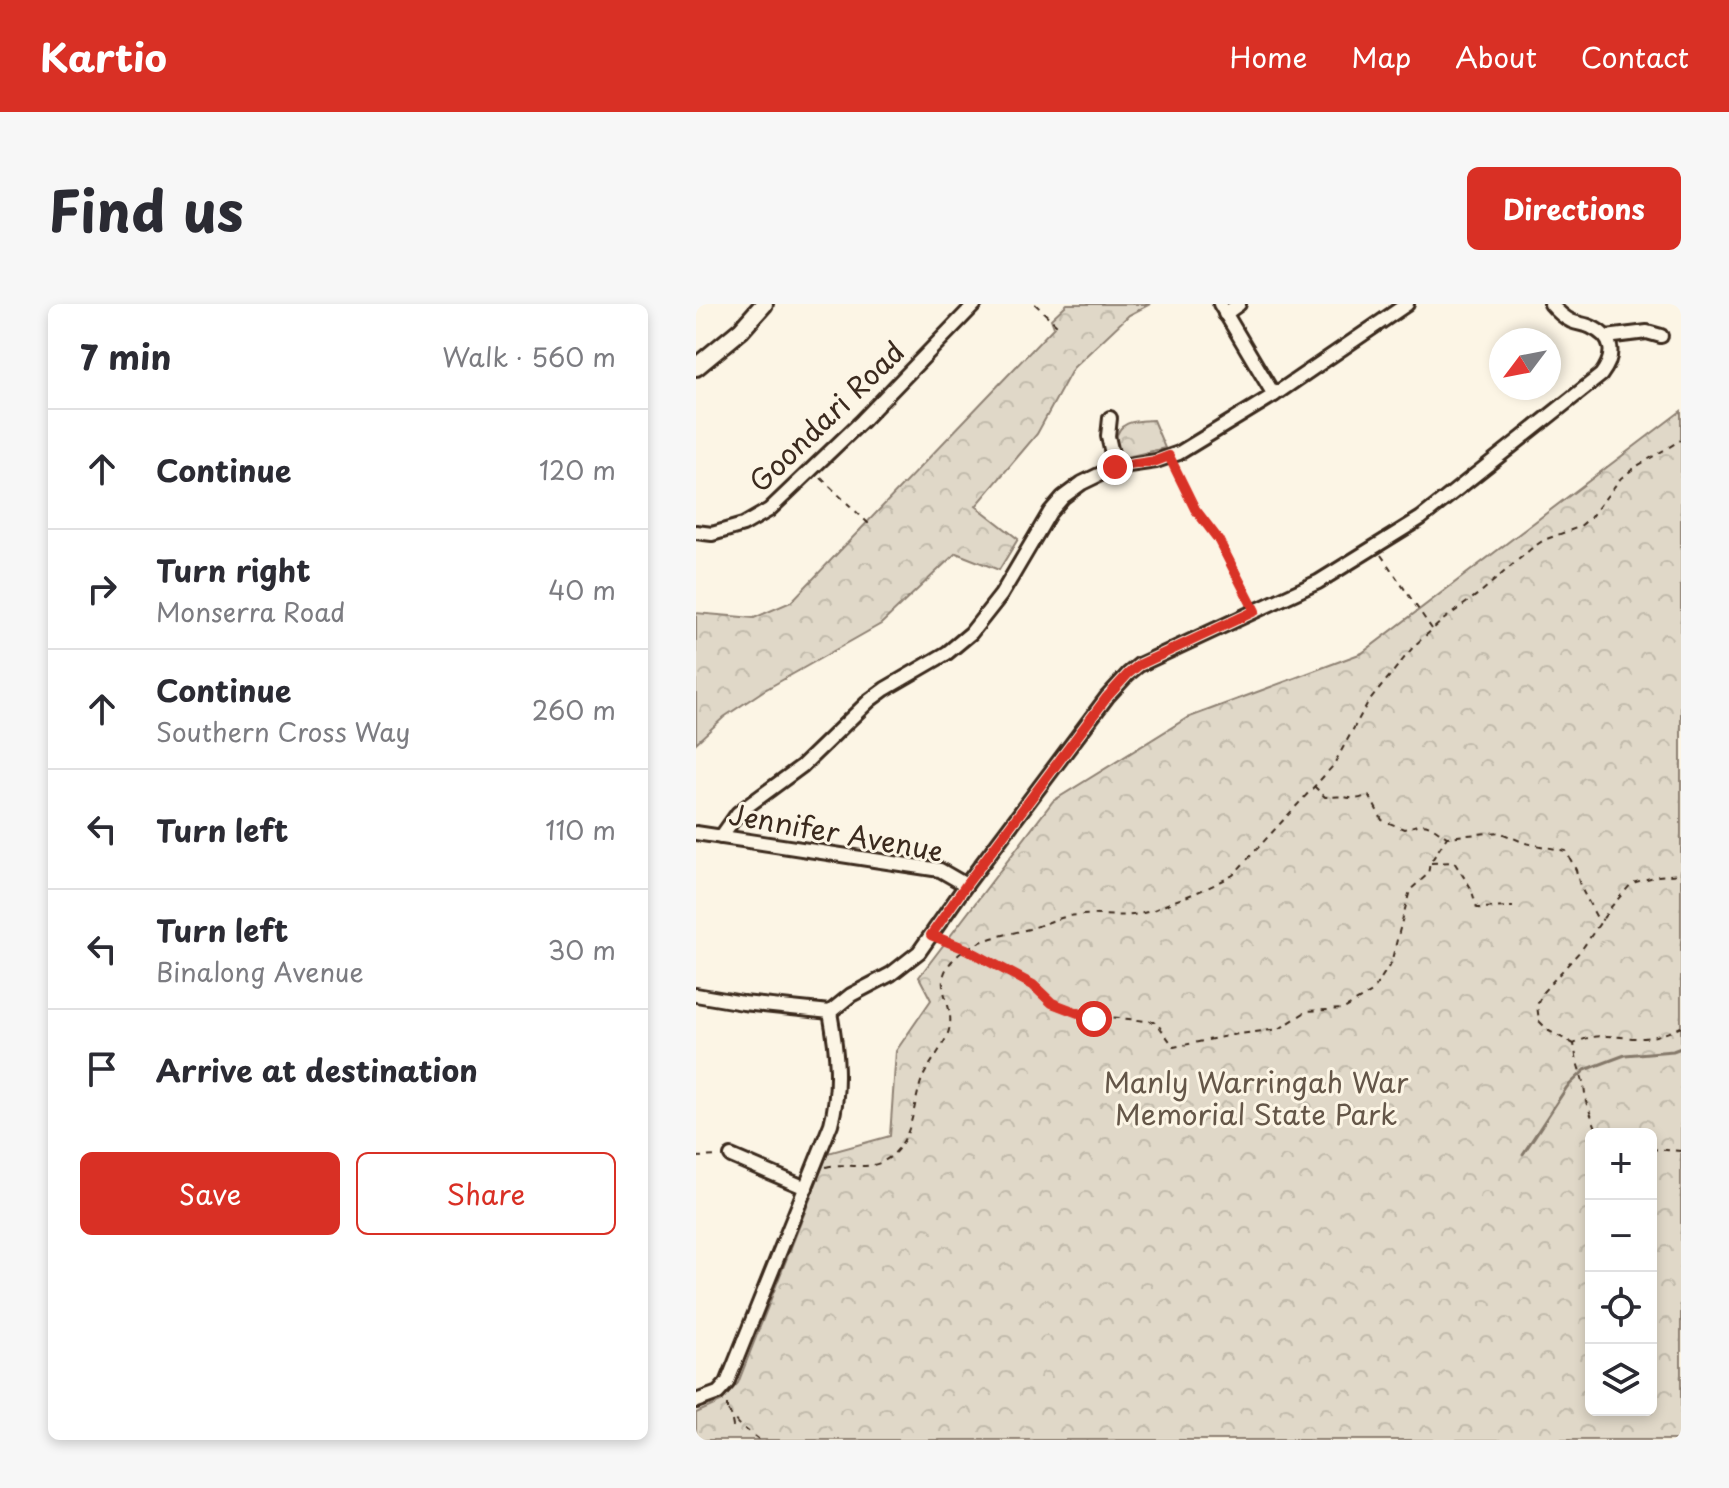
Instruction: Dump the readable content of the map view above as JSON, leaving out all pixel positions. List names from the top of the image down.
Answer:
{
  "streets": {
    "street": ["Goondari Road", "Jennifer Avenue"]
  },
  "parks": ["Manly Warringah War Memorial State Park"],
  "north": "bottom left",
  "page": {
    "header": "Kartio",
    "nav": [
      "Home",
      "Map",
      "About",
      "Contact"
    ],
    "title": "Find us",
    "buttons": [
      "Directions",
      ["Save", "Share"]
    ],
    "heading": ["7 min", "Walk · 560 m"],
    "list": [
      ["Continue", "120 m"],
      ["Turn right", "Monserra Road", "40 m"],
      ["Continue", "Southern Cross Way", "260 m"],
      ["Turn left", "110 m"],
      ["Turn left", "Binalong Avenue", "30 m"],
      "Arrive at destination"
    ],
    "map_buttons": ["+", "−"]
  }
}
